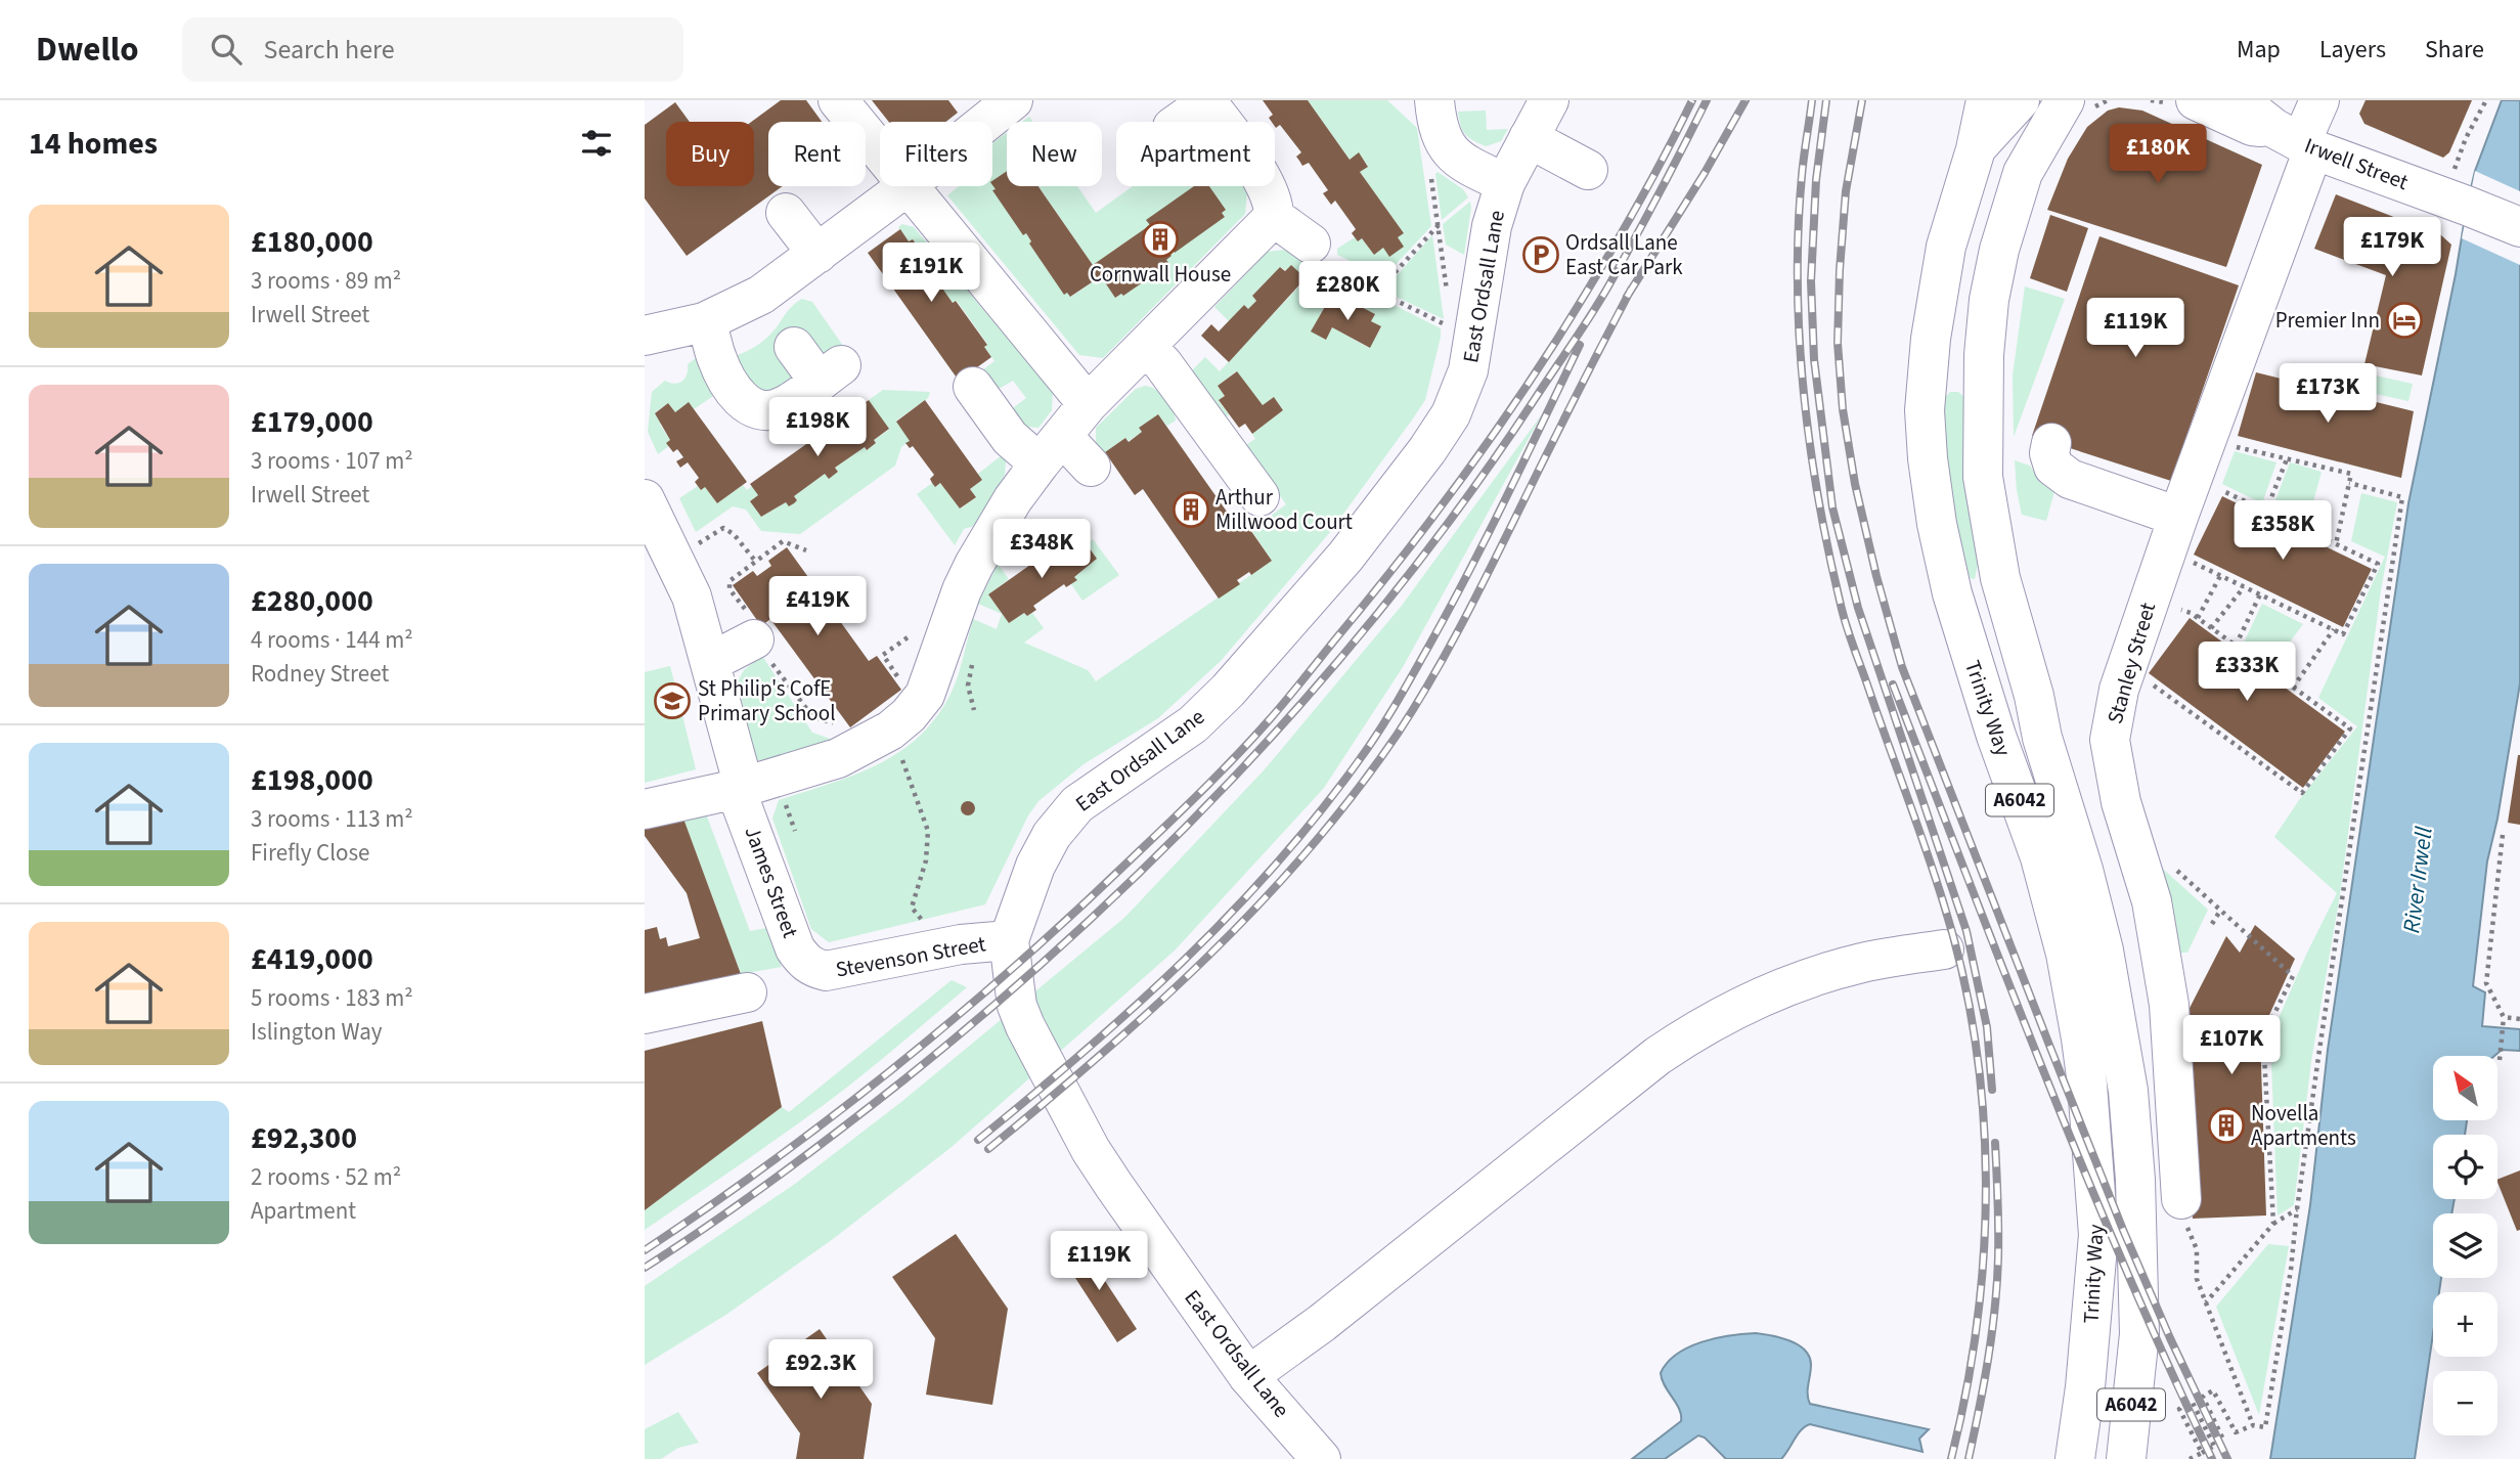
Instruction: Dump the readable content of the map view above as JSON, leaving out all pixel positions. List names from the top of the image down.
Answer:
{
  "streets": {
    "main road": [
      "Irwell Street",
      "East Ordsall Lane",
      "Stanley Street",
      "Trinity Way",
      "A6042",
      "James Street",
      "Stevenson Street"
    ]
  },
  "crossings": [
    ["Irwell Street", "Stanley Street"],
    ["East Ordsall Lane", "Stevenson Street"],
    ["James Street", "Stevenson Street"]
  ],
  "water": ["River Irwell"],
  "places": {
    "building": ["Cornwall House", "Arthur Millwood Court", "Novella Apartments"],
    "parking": ["Ordsall Lane East Car Park"],
    "hotel": ["Premier Inn"],
    "school or university": ["St Philip's CofE Primary School"]
  },
  "north": "top left",
  "page": {
    "header": "Dwello",
    "search": "Search here",
    "nav": ["Map", "Layers", "Share"],
    "heading": "14 homes",
    "chip": [
      "Buy",
      "Rent",
      "Filters",
      "New",
      "Apartment"
    ],
    "price": [
      "£180K",
      "£179K",
      "£191K",
      "£280K",
      "£119K",
      "£173K",
      "£198K",
      "£358K",
      "£348K",
      "£419K",
      "£333K",
      "£107K",
      "£119K",
      "£92.3K"
    ],
    "list": [
      {
        "name": "£180,000",
        "note": "3 rooms · 89 m² · Irwell Street"
      },
      {
        "name": "£179,000",
        "note": "3 rooms · 107 m² · Irwell Street"
      },
      {
        "name": "£280,000",
        "note": "4 rooms · 144 m² · Rodney Street"
      },
      {
        "name": "£198,000",
        "note": "3 rooms · 113 m² · Firefly Close"
      },
      {
        "name": "£419,000",
        "note": "5 rooms · 183 m² · Islington Way"
      },
      {
        "name": "£92,300",
        "note": "2 rooms · 52 m² · Apartment"
      }
    ],
    "map_buttons": ["+", "−"]
  }
}
